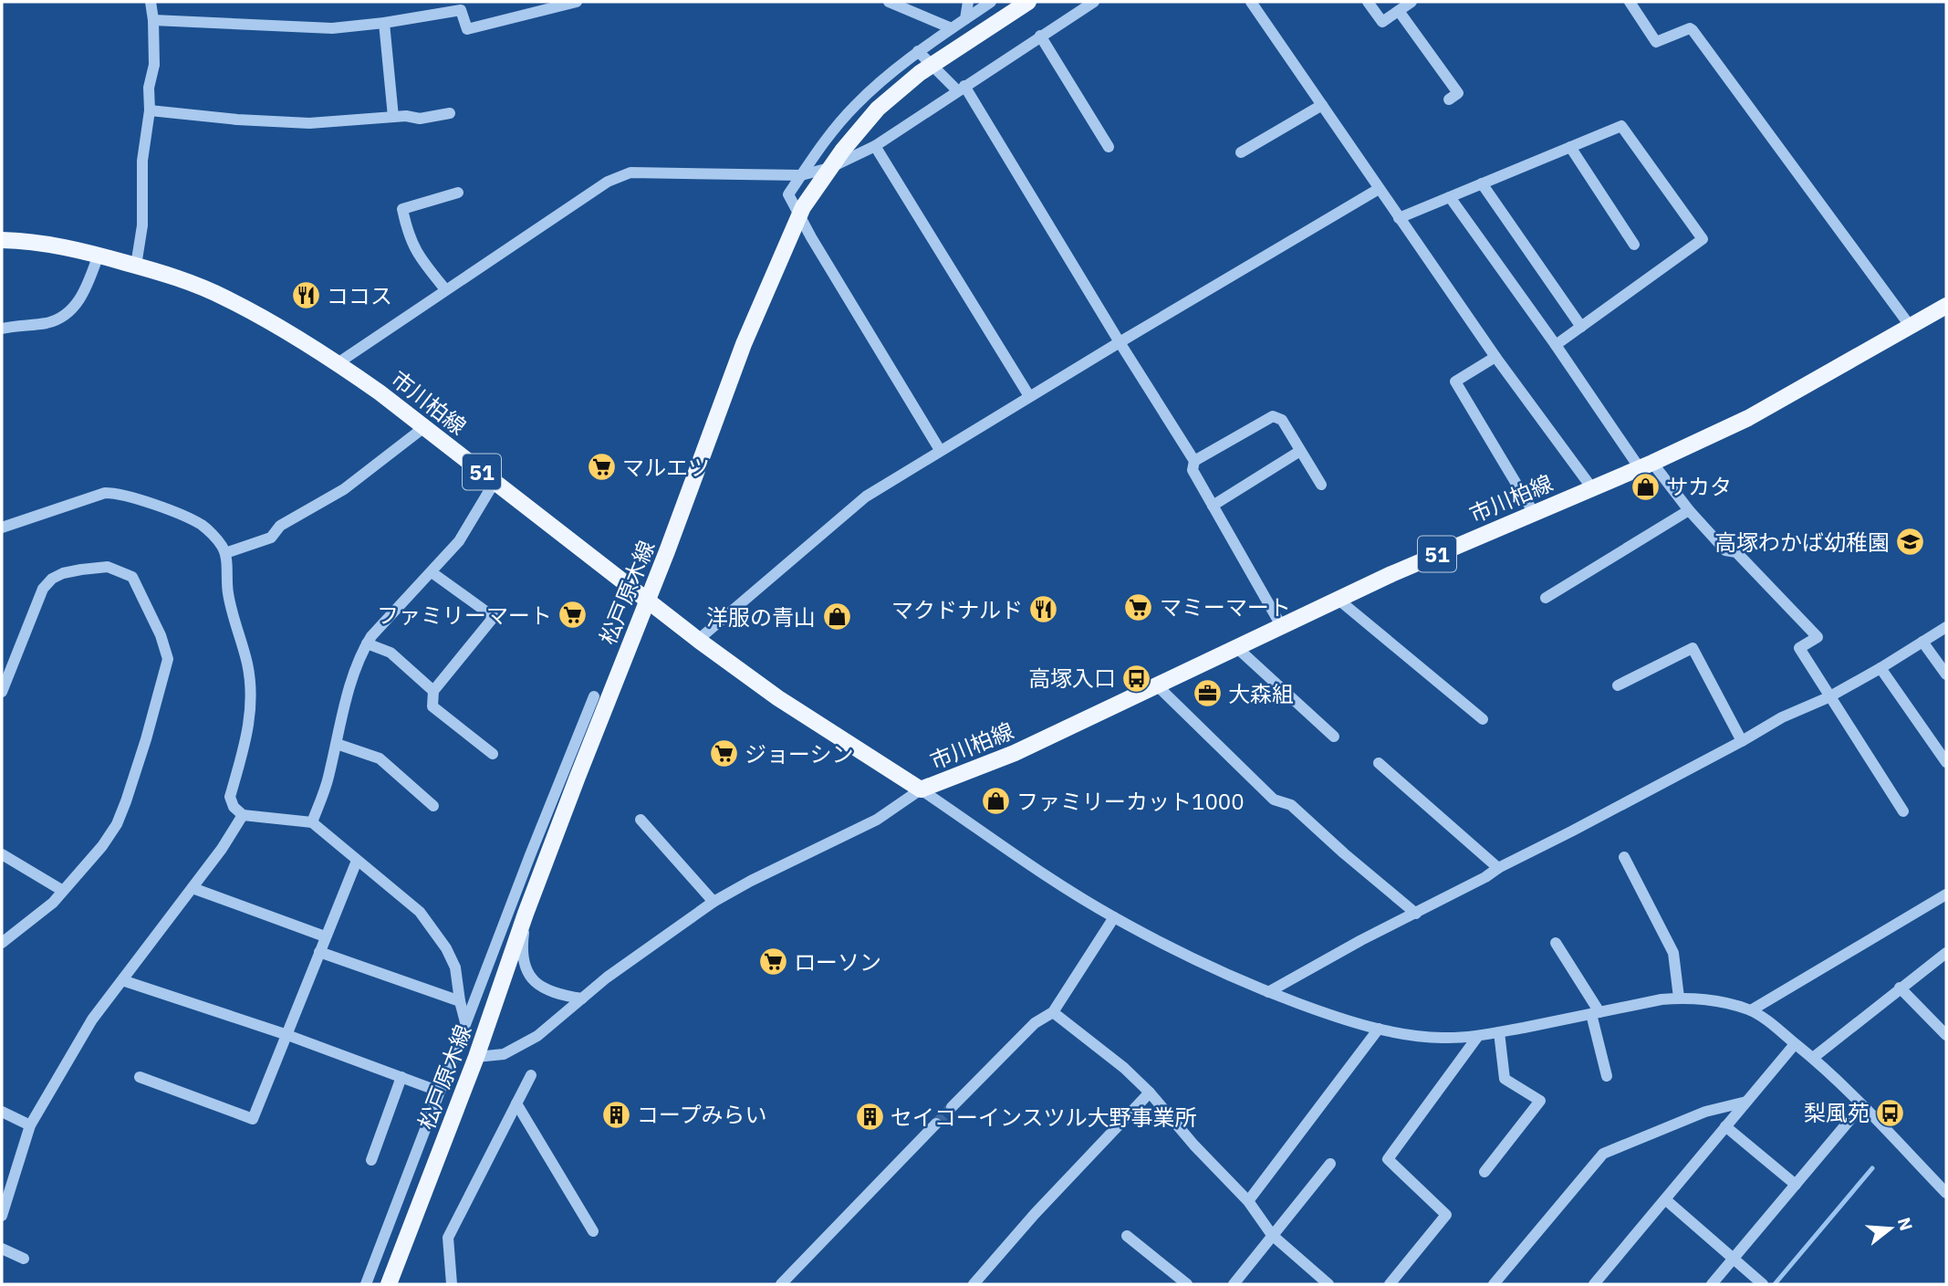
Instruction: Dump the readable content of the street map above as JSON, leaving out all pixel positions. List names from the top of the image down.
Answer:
{
  "streets": {
    "main road": ["市川柏線", "51", "松戸原木線"]
  },
  "places": {
    "restaurant": ["ココス", "マクドナルド"],
    "supermarket": [
      "マルエツ",
      "マミーマート",
      "ファミリーマート",
      "ジョーシン",
      "ローソン"
    ],
    "shop": ["サカタ", "洋服の青山", "ファミリーカット1000"],
    "school or university": ["高塚わかば幼稚園"],
    "bus stop": ["高塚入口", "梨風苑"],
    "office": ["大森組"],
    "building": ["コープみらい", "セイコーインスツル大野事業所"]
  },
  "north": "right"
}
